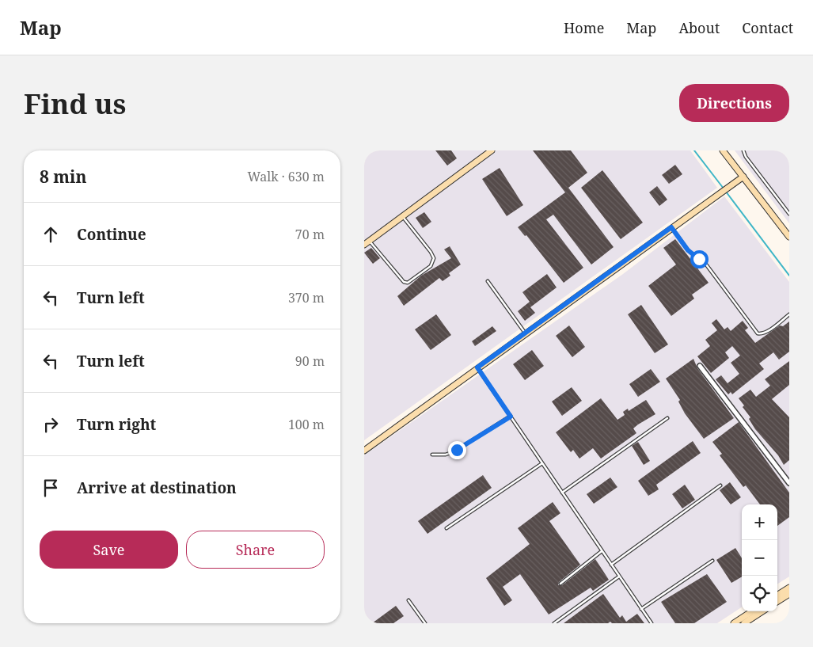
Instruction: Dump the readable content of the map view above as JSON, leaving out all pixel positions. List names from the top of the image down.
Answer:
{
  "page": {
    "header": "Map",
    "nav": [
      "Home",
      "Map",
      "About",
      "Contact"
    ],
    "buttons": [
      "Directions",
      ["Save", "Share"]
    ],
    "title": "Find us",
    "heading": ["8 min", "Walk · 630 m"],
    "list": [
      ["Continue", "70 m"],
      ["Turn left", "370 m"],
      ["Turn left", "90 m"],
      ["Turn right", "100 m"],
      "Arrive at destination"
    ],
    "map_buttons": ["+", "−"]
  }
}
